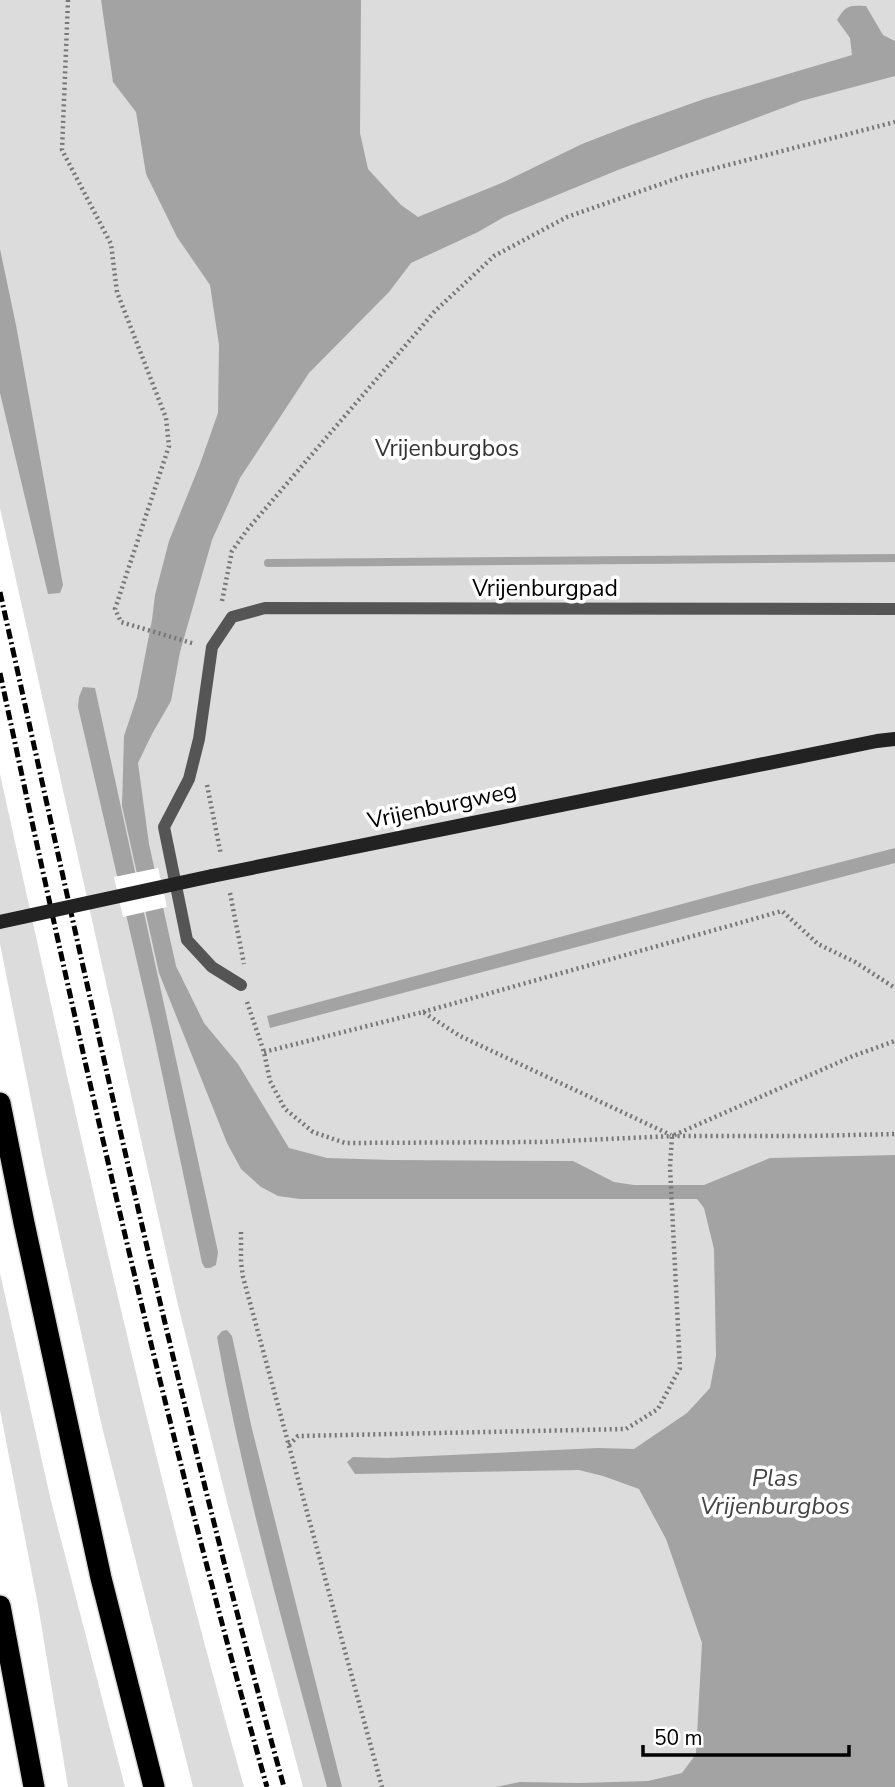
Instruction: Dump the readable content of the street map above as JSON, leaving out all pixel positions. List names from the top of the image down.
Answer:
{
  "streets": {
    "street": ["Vrijenburgweg"],
    "lane": ["Vrijenburgpad"]
  },
  "water": ["Plas Vrijenburgbos"],
  "parks": ["Vrijenburgbos"],
  "scale_bar": "50 m"
}
